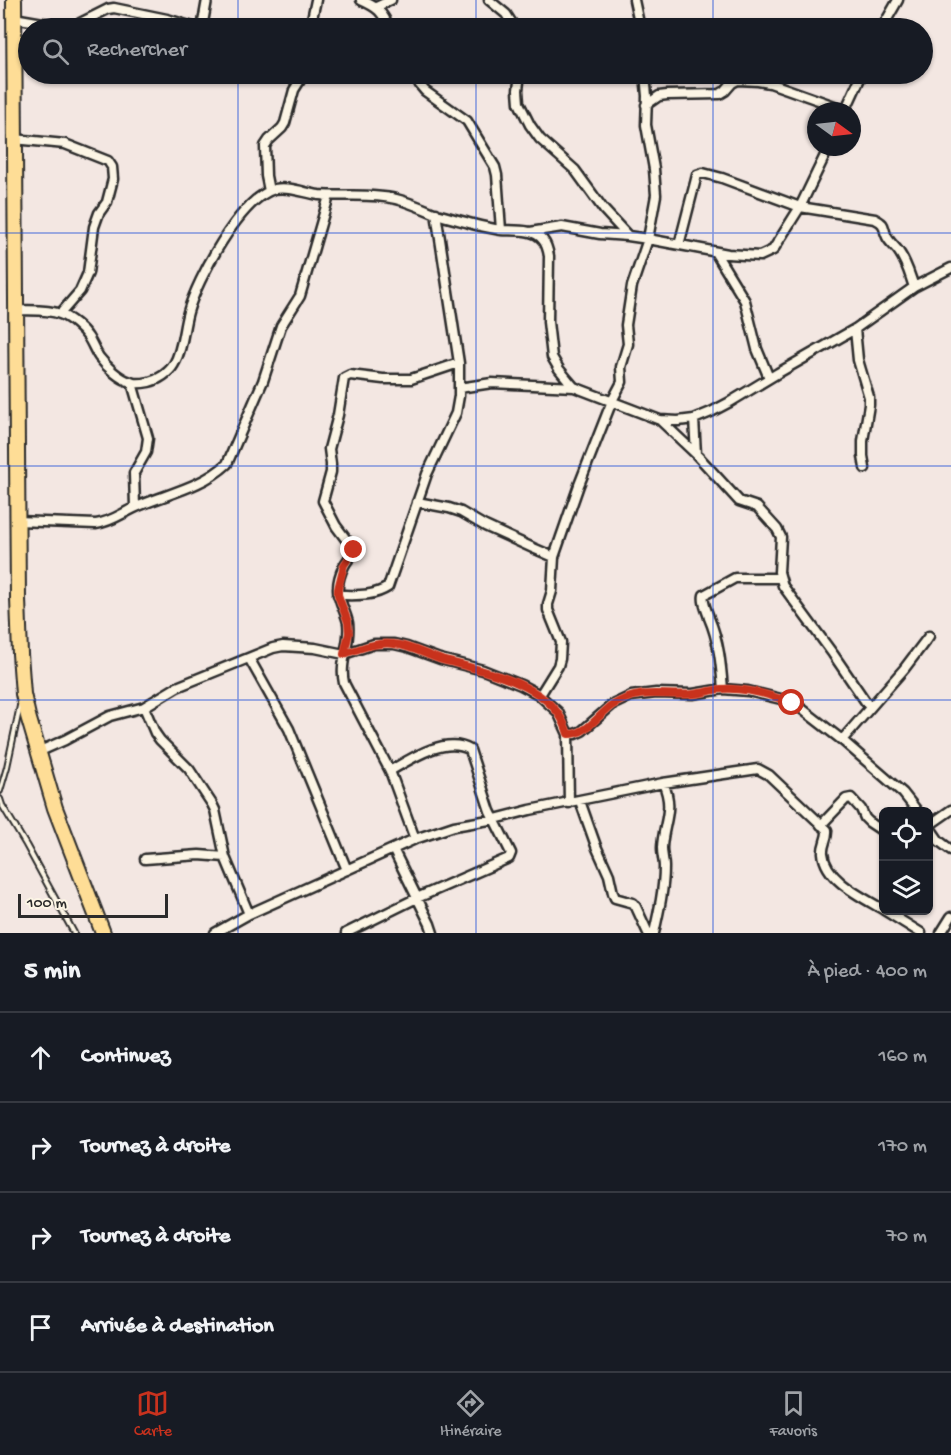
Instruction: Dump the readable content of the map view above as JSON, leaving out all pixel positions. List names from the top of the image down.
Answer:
{
  "scale_bar": "100 m",
  "north": "right",
  "page": {
    "search": "Rechercher",
    "scale": "100 m",
    "heading": ["5 min", "À pied · 400 m"],
    "list": [
      ["Continuez", "160 m"],
      ["Tournez à droite", "170 m"],
      ["Tournez à droite", "70 m"],
      "Arrivée à destination"
    ],
    "nav": ["Carte", "Itinéraire", "Favoris"]
  }
}
